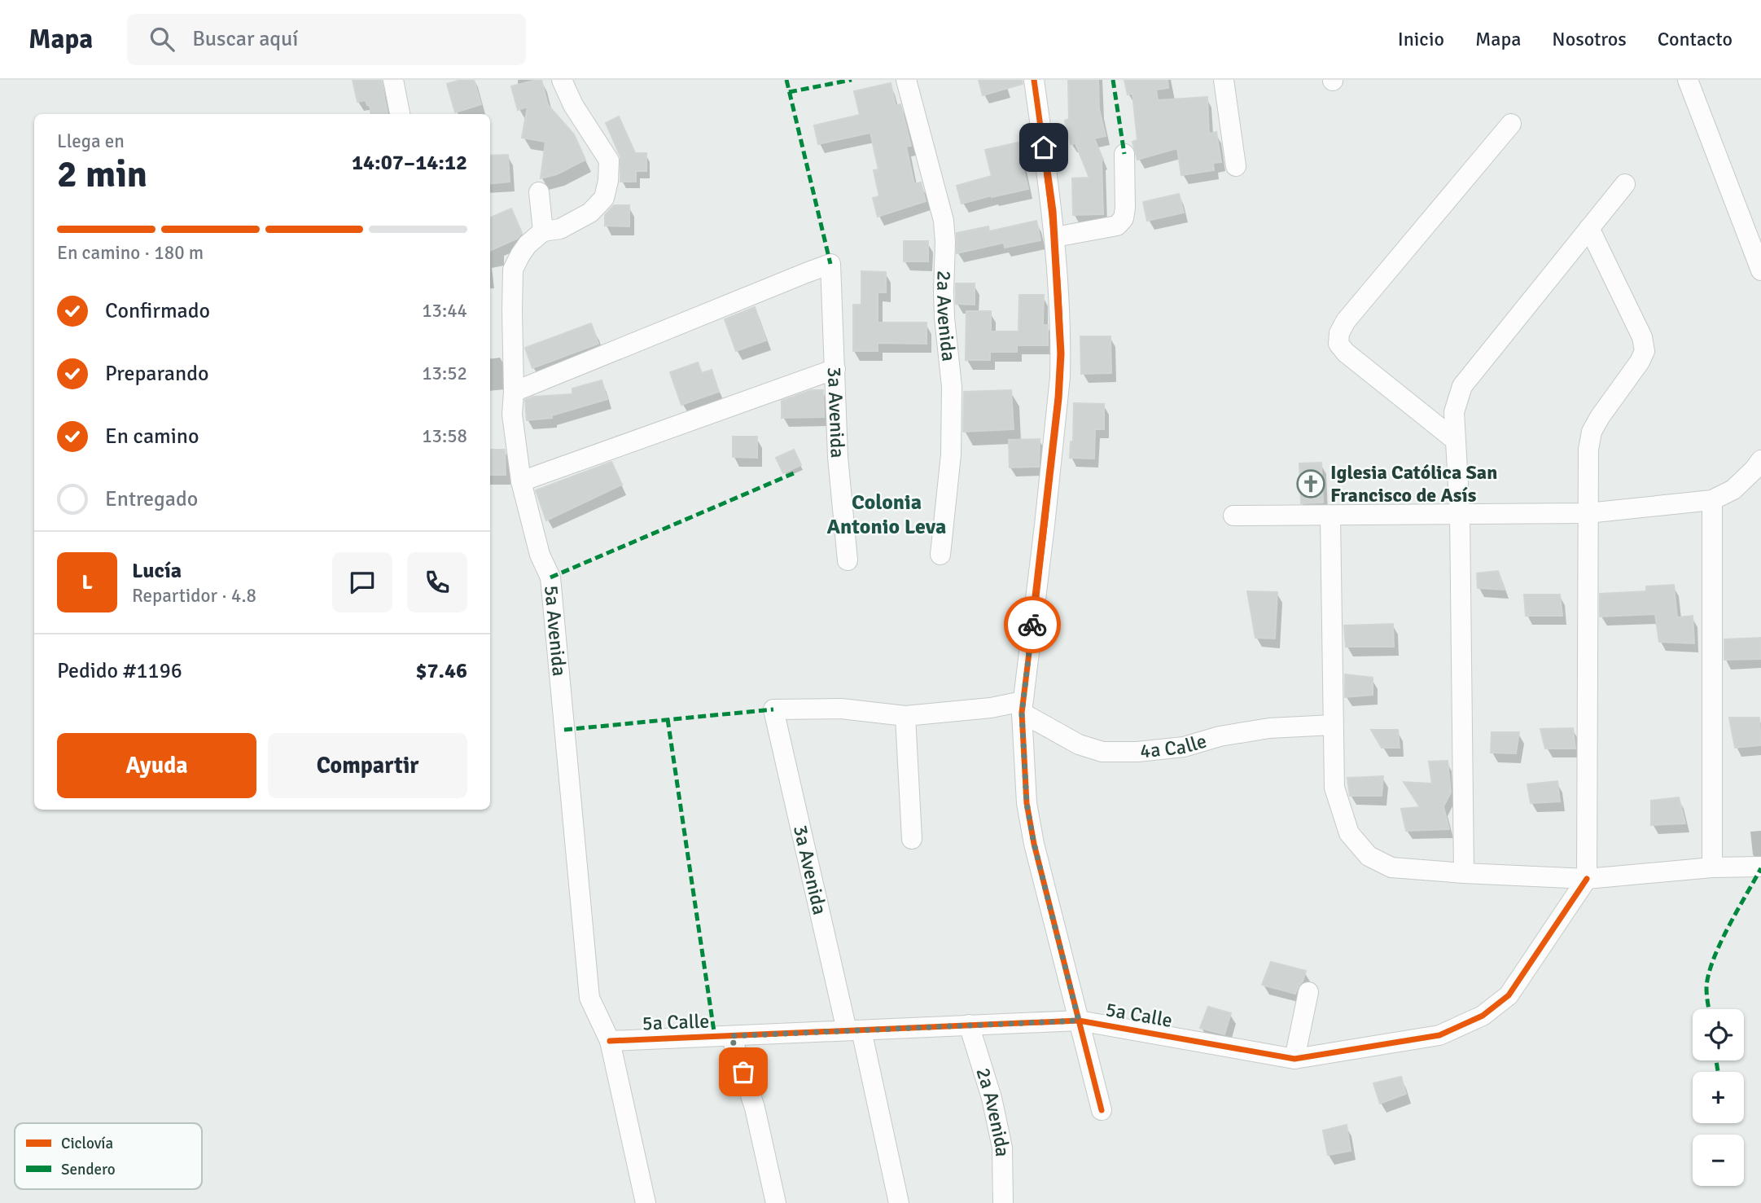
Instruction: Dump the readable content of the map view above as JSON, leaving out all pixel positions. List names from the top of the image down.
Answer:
{
  "streets": {
    "street": [
      "2a Avenida",
      "3a Avenida",
      "5a Avenida",
      "4a Calle",
      "5a Calle"
    ]
  },
  "crossings": [
    ["2a Avenida", "5a Calle"],
    ["3a Avenida", "5a Avenida"],
    ["3a Avenida", "5a Calle"],
    ["5a Avenida", "5a Calle"]
  ],
  "districts": ["Colonia Antonio Leva"],
  "places": {
    "church": ["Iglesia Católica San Francisco de Asís"]
  },
  "legend": ["Ciclovía", "Sendero"],
  "page": {
    "header": "Mapa",
    "search": "Buscar aquí",
    "nav": [
      "Inicio",
      "Mapa",
      "Nosotros",
      "Contacto"
    ],
    "heading": ["2 min", "Llega en", "14:07–14:12"],
    "panel": [
      "Lucía",
      "Repartidor · 4.8",
      "Pedido #1196",
      "$7.46"
    ],
    "bar": "En camino · 180 m",
    "list": [
      ["Confirmado", "13:44"],
      ["Preparando", "13:52"],
      ["En camino", "13:58"],
      "Entregado"
    ],
    "round": "L",
    "buttons": ["Ayuda", "Compartir"],
    "map_buttons": ["+", "−"]
  }
}
